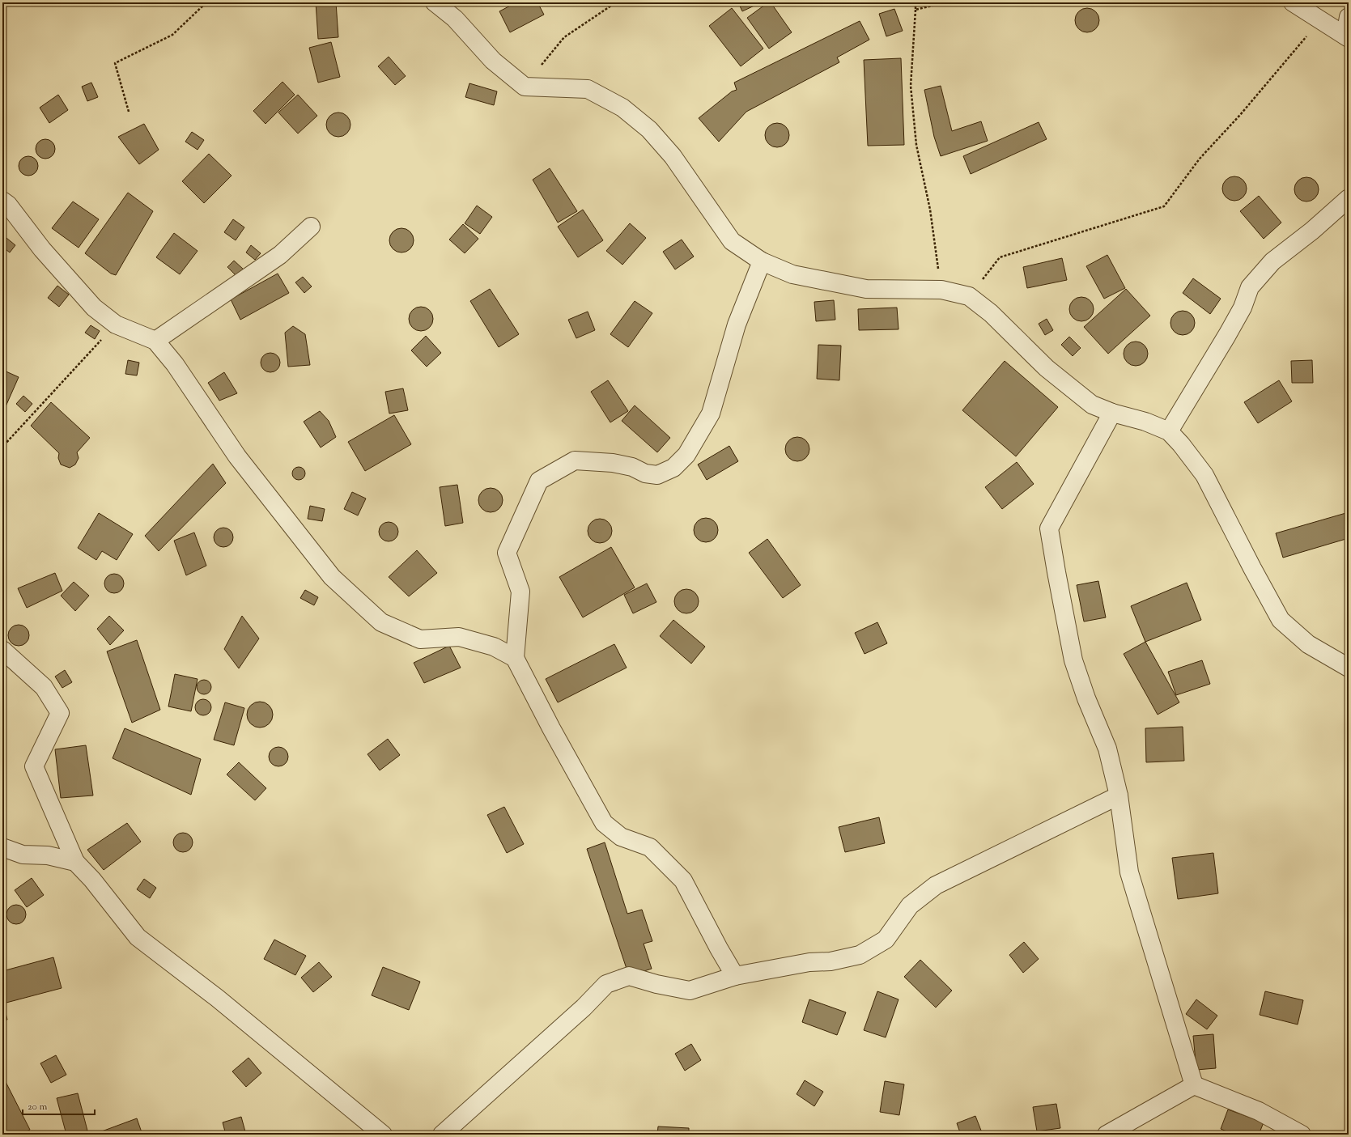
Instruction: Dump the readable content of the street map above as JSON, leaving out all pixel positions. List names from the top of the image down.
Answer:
{
  "scale_bar": "20 m"
}
